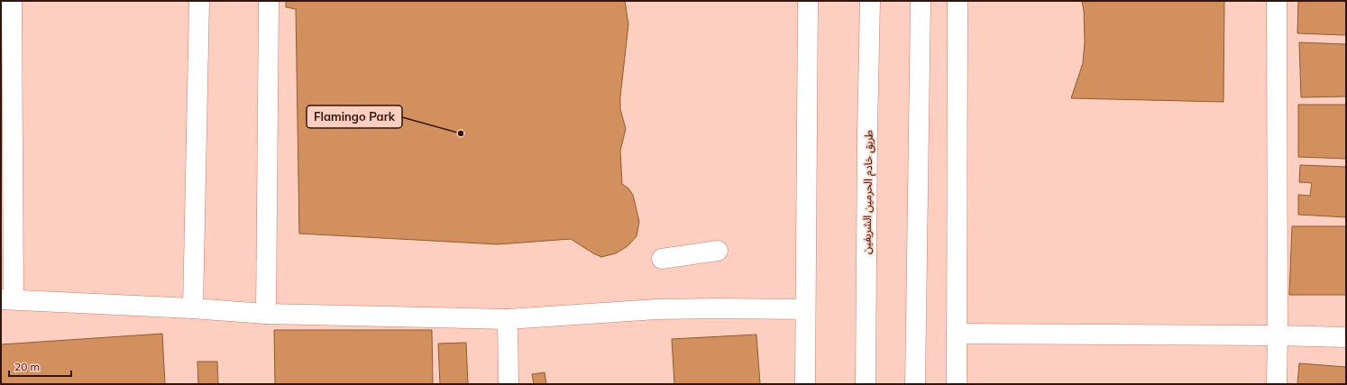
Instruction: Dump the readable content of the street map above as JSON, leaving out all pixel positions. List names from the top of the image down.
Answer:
{
  "streets": {
    "main road": ["طريق خادم الحرمين الشريفين"]
  },
  "places": ["Flamingo Park"],
  "scale_bar": "20 m"
}
